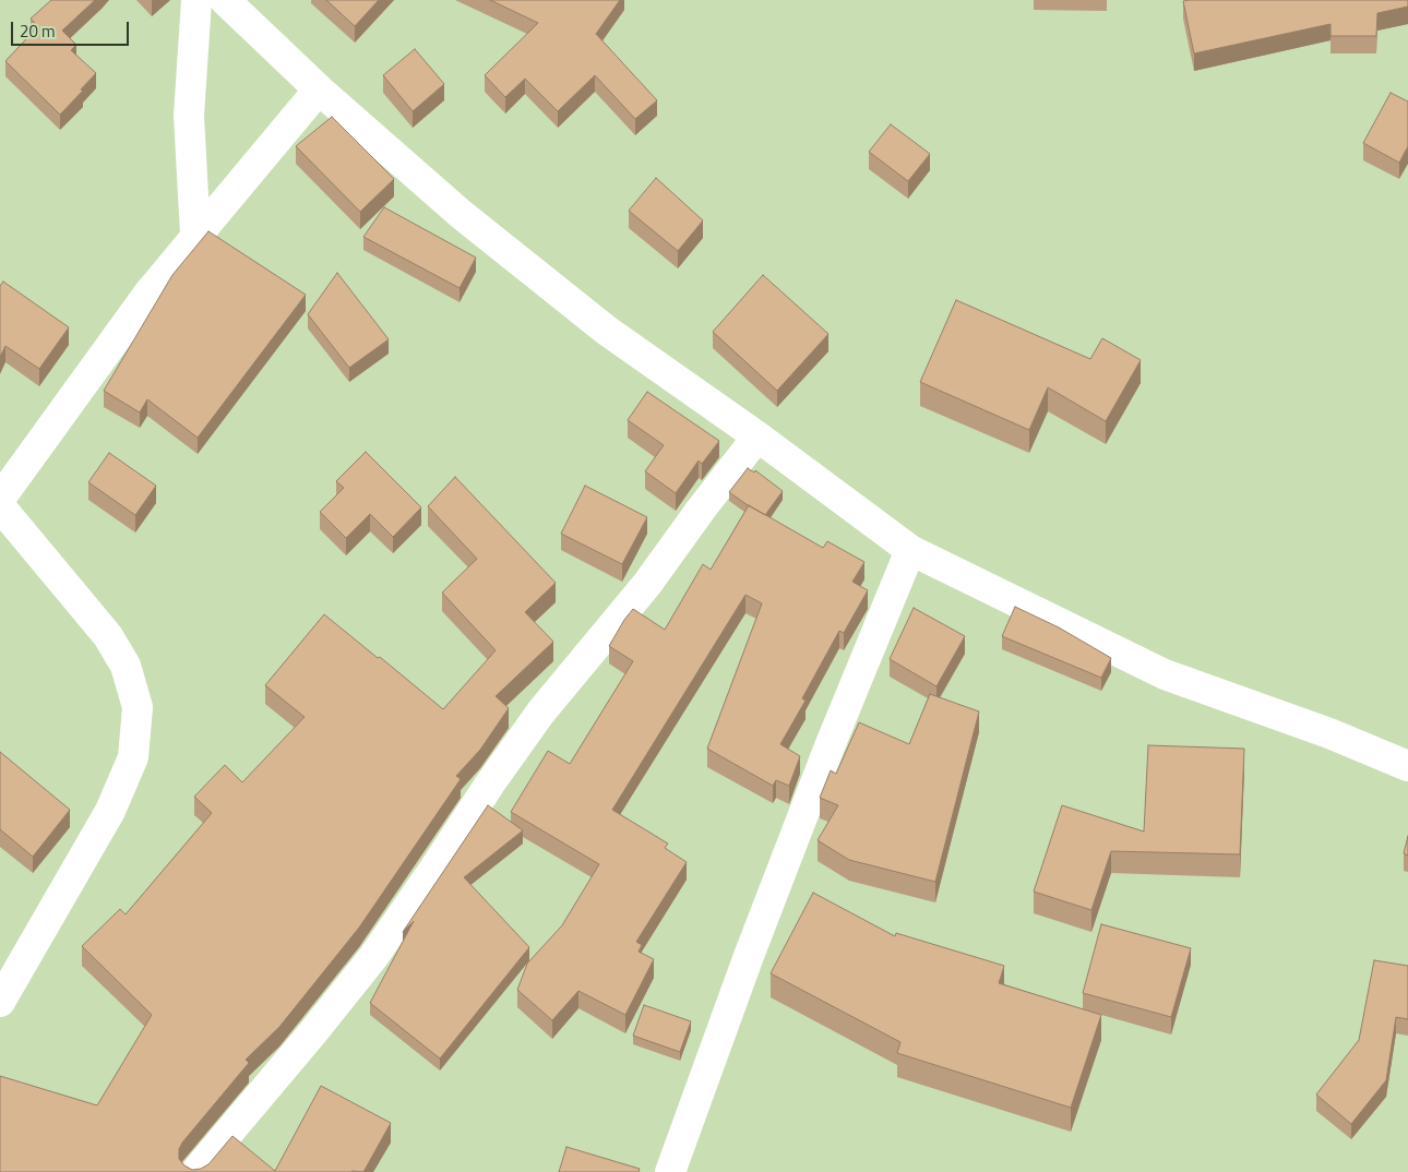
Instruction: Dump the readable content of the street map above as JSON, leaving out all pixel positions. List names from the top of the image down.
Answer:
{
  "scale_bar": "20 m"
}
